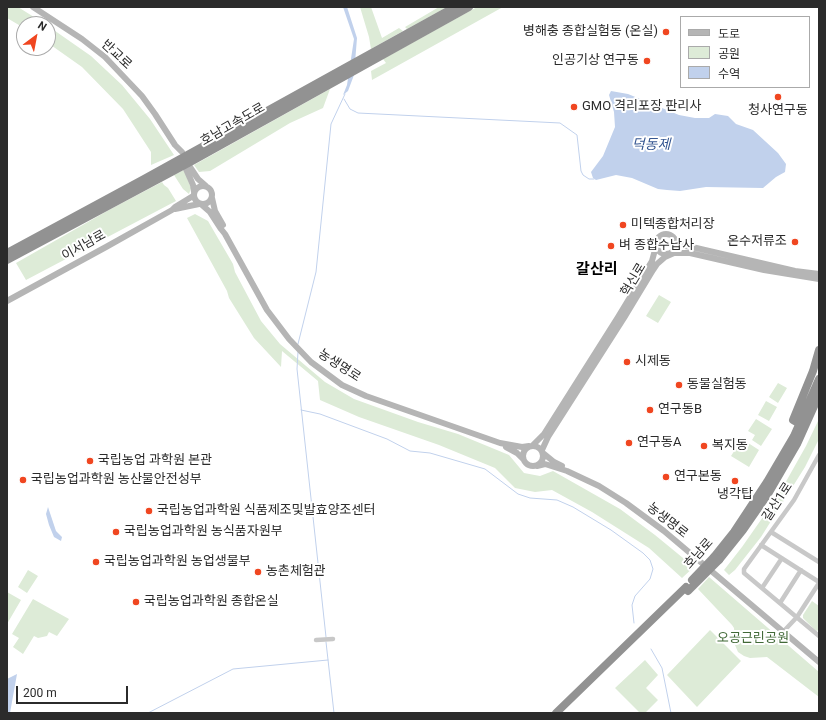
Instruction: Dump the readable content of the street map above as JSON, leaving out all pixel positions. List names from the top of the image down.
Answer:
{
  "streets": {
    "highway": ["호남고속도로", "호남로"],
    "main road": [
      "반교로",
      "이서남로",
      "혁신로",
      "농생명로"
    ],
    "street": ["갈산1로"]
  },
  "crossings": [
    ["이서남로", "농생명로"],
    ["혁신로", "농생명로"]
  ],
  "districts": ["갈산리"],
  "water": ["덕동제"],
  "parks": ["오공근린공원"],
  "places": [
    "병해충 종합실험동 (온실)",
    "인공기상 연구동",
    "청사연구동",
    "GMO 격리포장 판리사",
    "미텍종합처리장",
    "온수저류조",
    "벼 종합수납사",
    "시제동",
    "동물실험동",
    "연구동B",
    "연구동A",
    "복지동",
    "국립농업 과학원 본관",
    "연구본동",
    "국립농업과학원 농산물안전성부",
    "냉각탑",
    "국립농업과학원 식품제조및발효양조센터",
    "국립농업과학원 농식품자원부",
    "국립농업과학원 농업생물부",
    "농촌체험관",
    "국립농업과학원 종합온실"
  ],
  "legend": ["도로", "공원", "수역"],
  "scale_bar": "200 m",
  "north": "top right"
}
